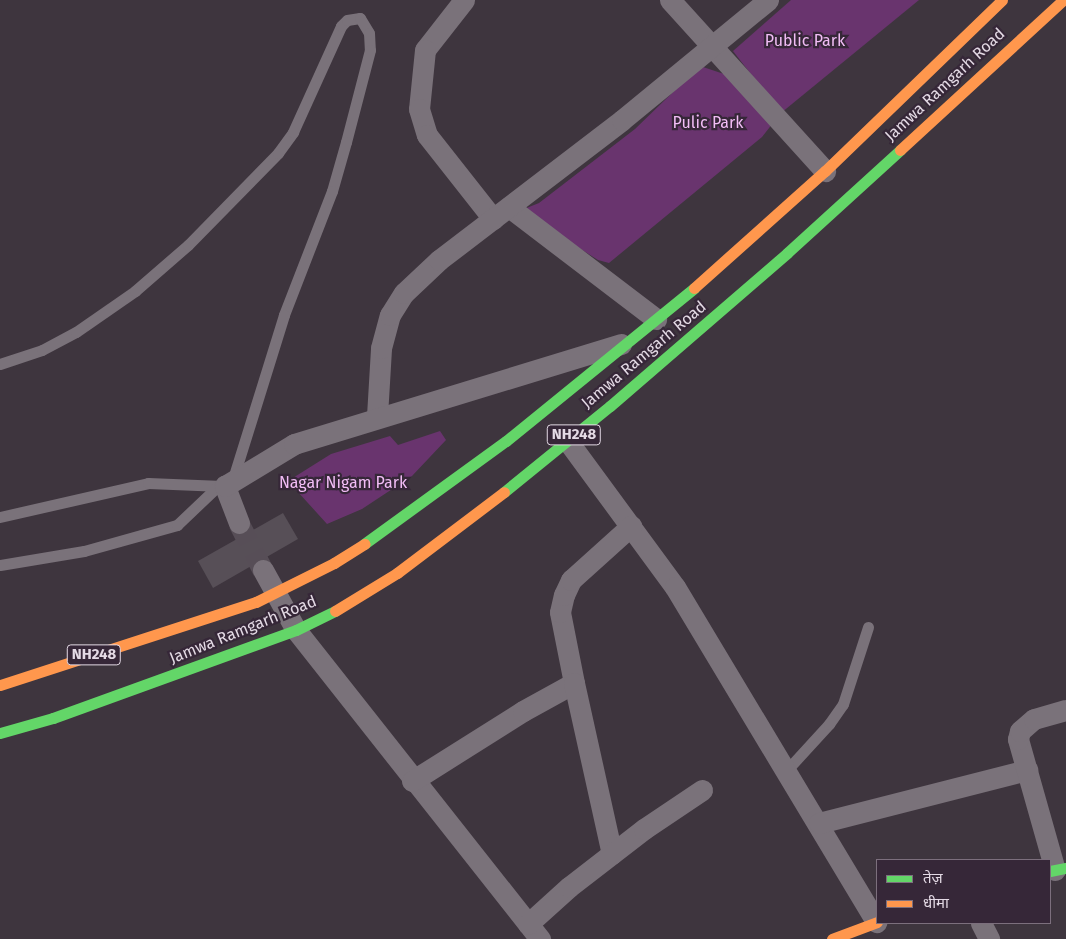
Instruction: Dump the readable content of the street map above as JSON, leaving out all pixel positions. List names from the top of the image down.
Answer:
{
  "streets": {
    "main road": ["Jamwa Ramgarh Road", "NH248"]
  },
  "parks": ["Public Park", "Pulic Park", "Nagar Nigam Park"],
  "legend": ["तेज़", "धीमा"]
}
